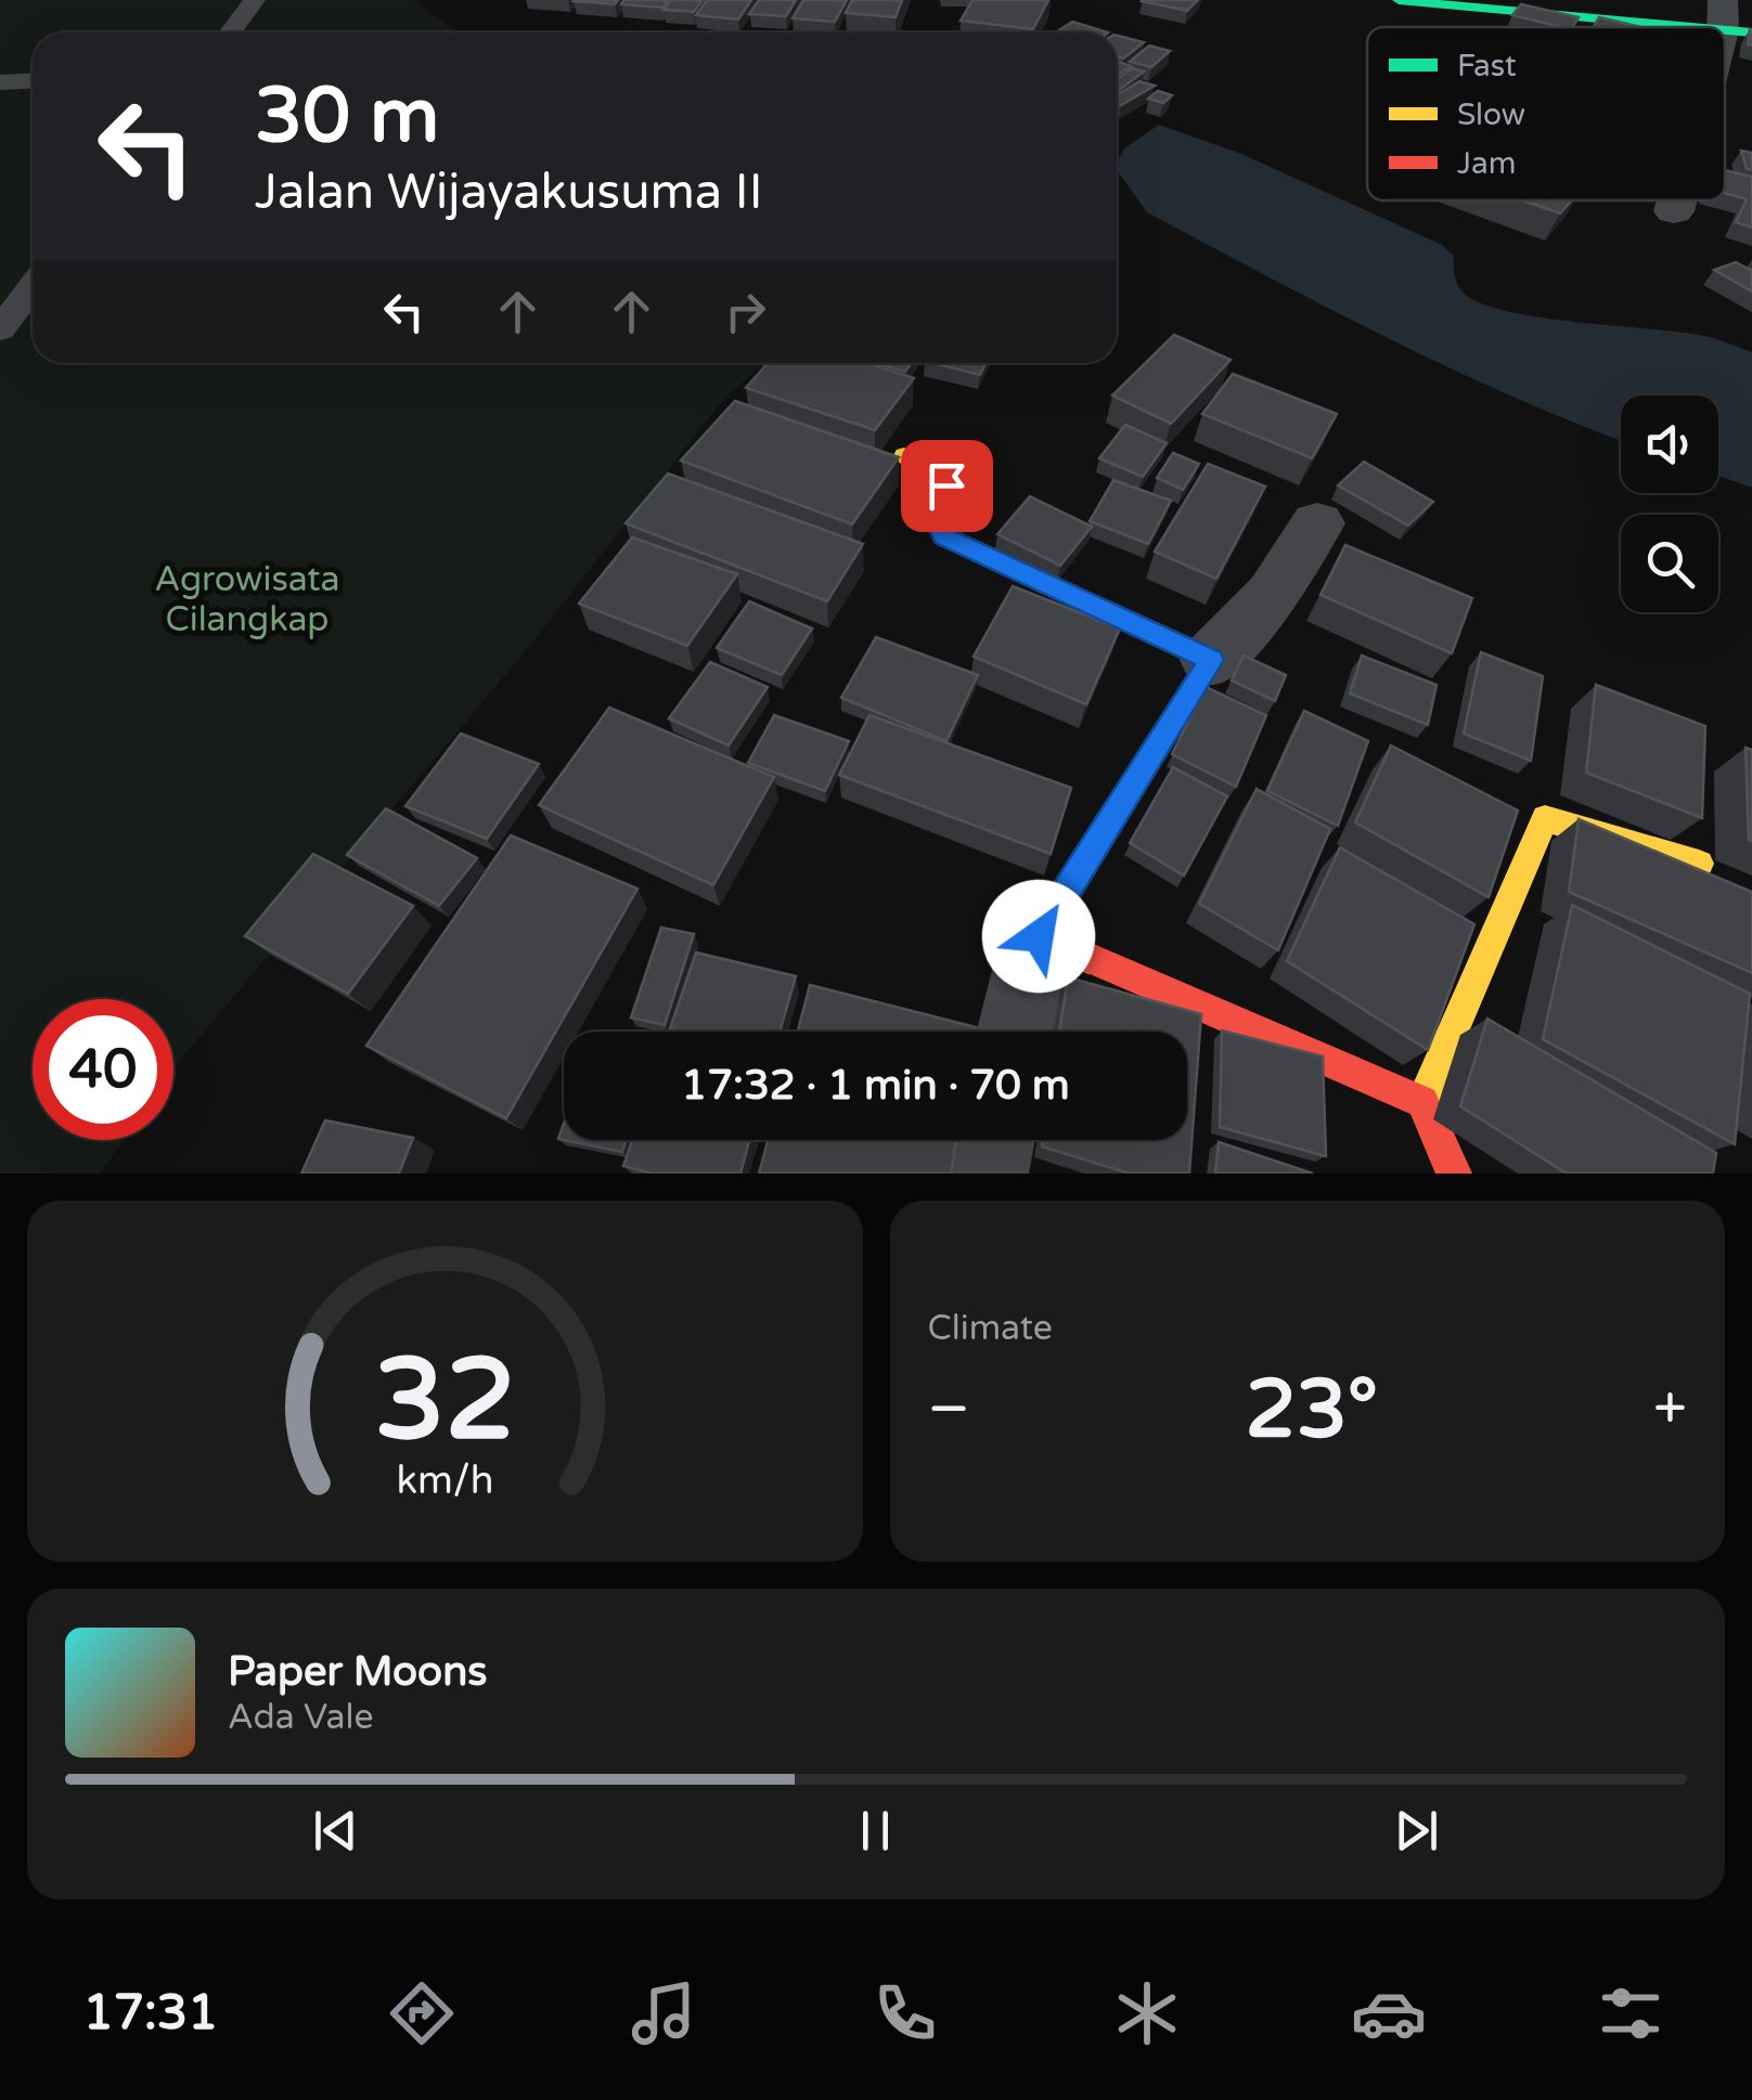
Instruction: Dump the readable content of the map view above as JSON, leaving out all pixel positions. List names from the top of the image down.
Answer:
{
  "parks": ["Agrowisata Cilangkap"],
  "legend": ["Fast", "Slow", "Jam"],
  "page": {
    "turn": ["30 m", "Jalan Wijayakusuma II"],
    "limit": "40",
    "trip": "17:32 · 1 min · 70 m",
    "tile": "Climate",
    "heat": ["−", "23°", "+"],
    "song": ["Paper Moons", "Ada Vale"],
    "tabs": "17:31",
    "gauge": ["32", "km/h"]
  }
}
